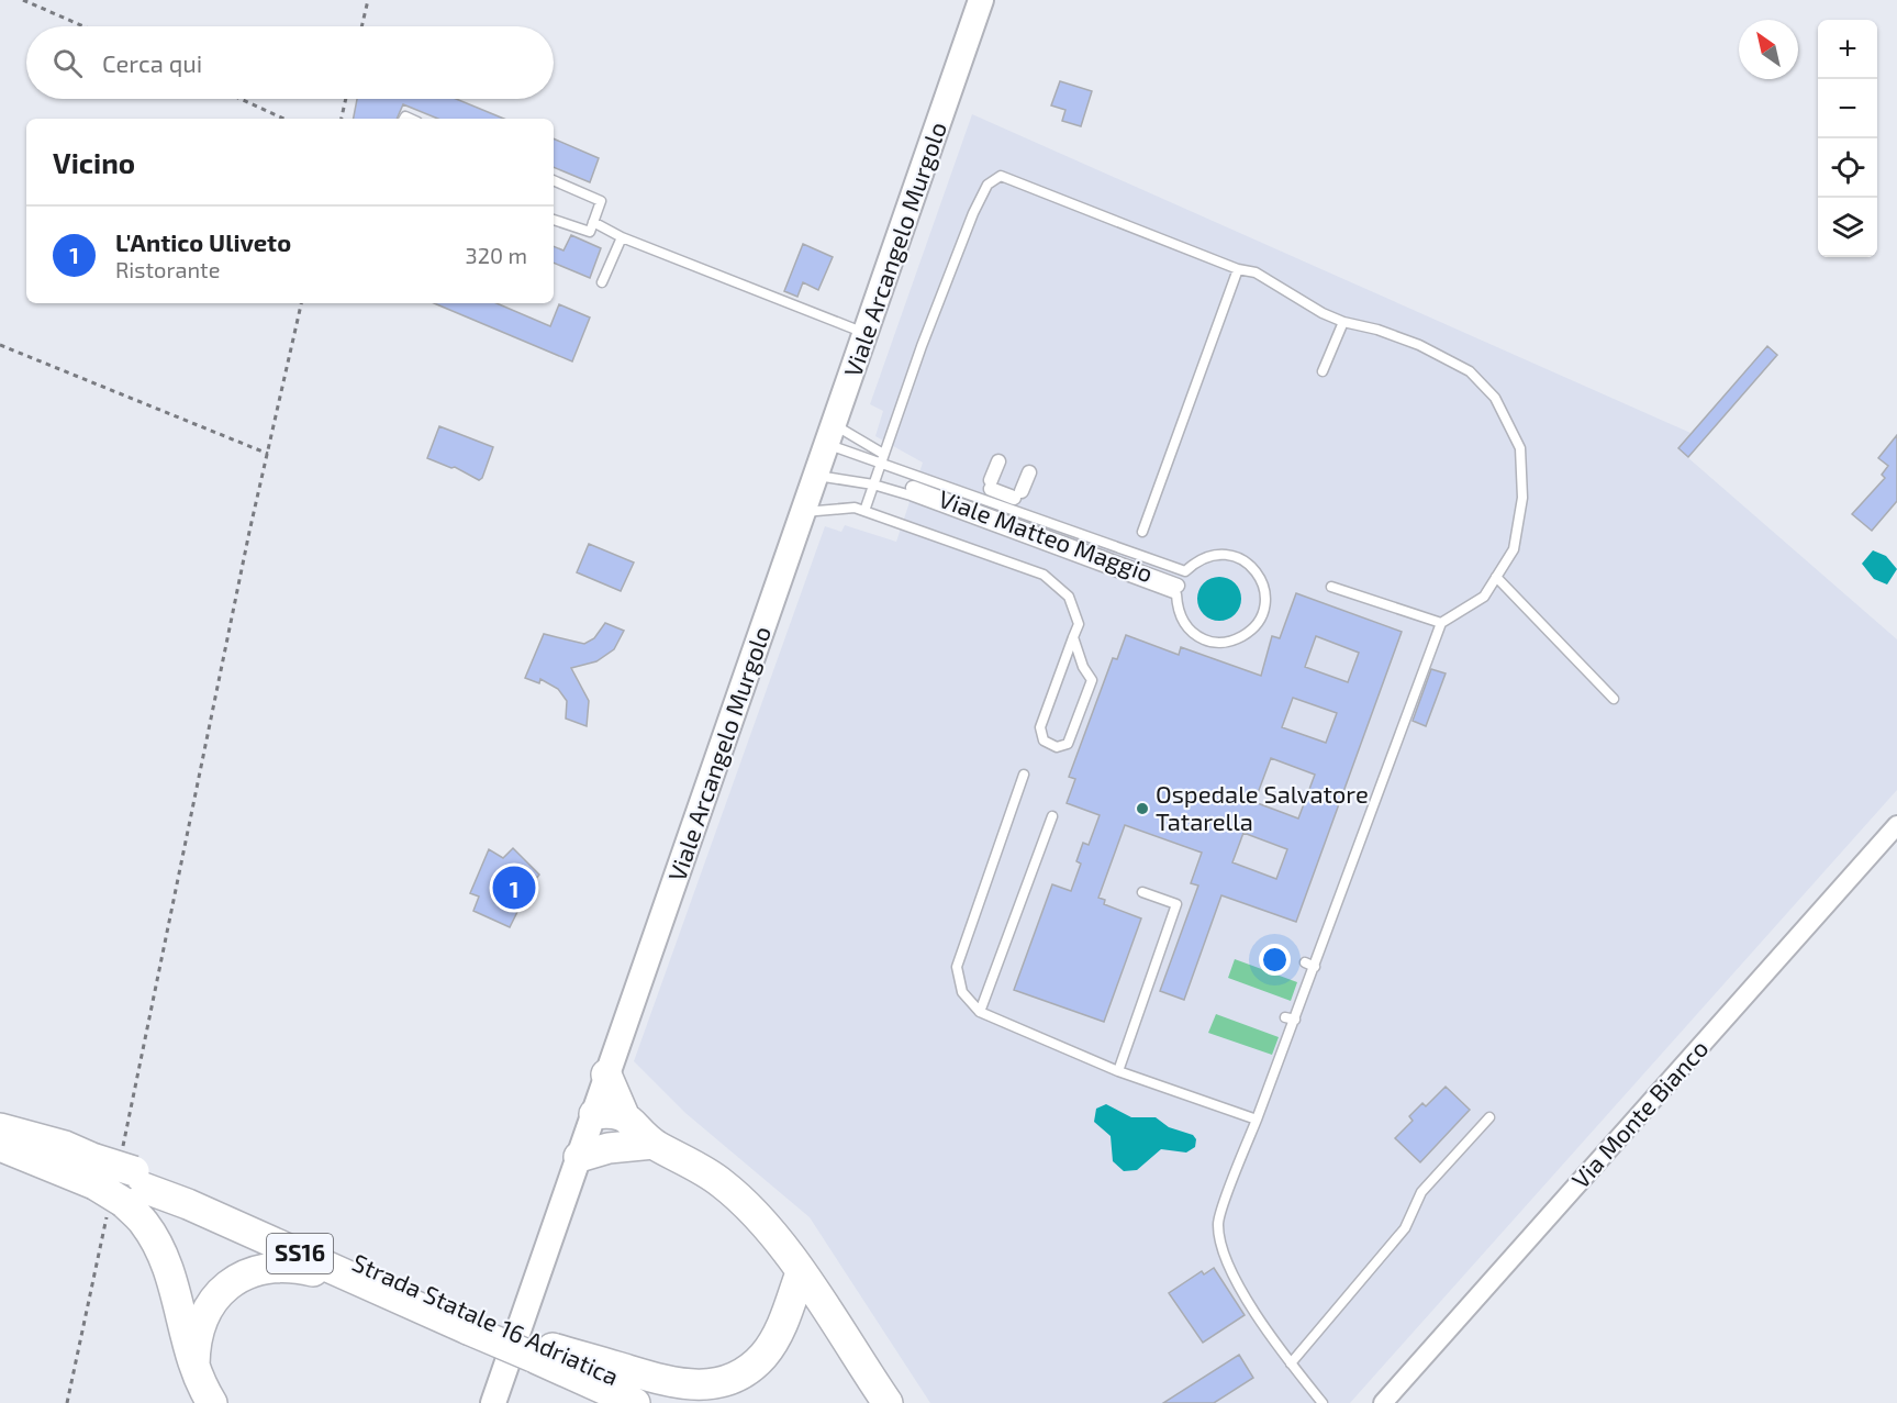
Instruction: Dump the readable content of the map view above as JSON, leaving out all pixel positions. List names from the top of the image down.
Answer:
{
  "streets": {
    "highway": ["SS16", "Strada Statale 16 Adriatica"],
    "main road": ["Viale Arcangelo Murgolo"],
    "street": ["Viale Matteo Maggio", "Via Monte Bianco"]
  },
  "places": ["Ospedale Salvatore Tatarella"],
  "north": "top left",
  "page": {
    "map_buttons": ["+", "−"],
    "search": "Cerca qui",
    "heading": "Vicino",
    "list": [
      {
        "mark": "1",
        "name": "L'Antico Uliveto",
        "note": "Ristorante",
        "value": "320 m"
      }
    ],
    "pins": "1"
  }
}
